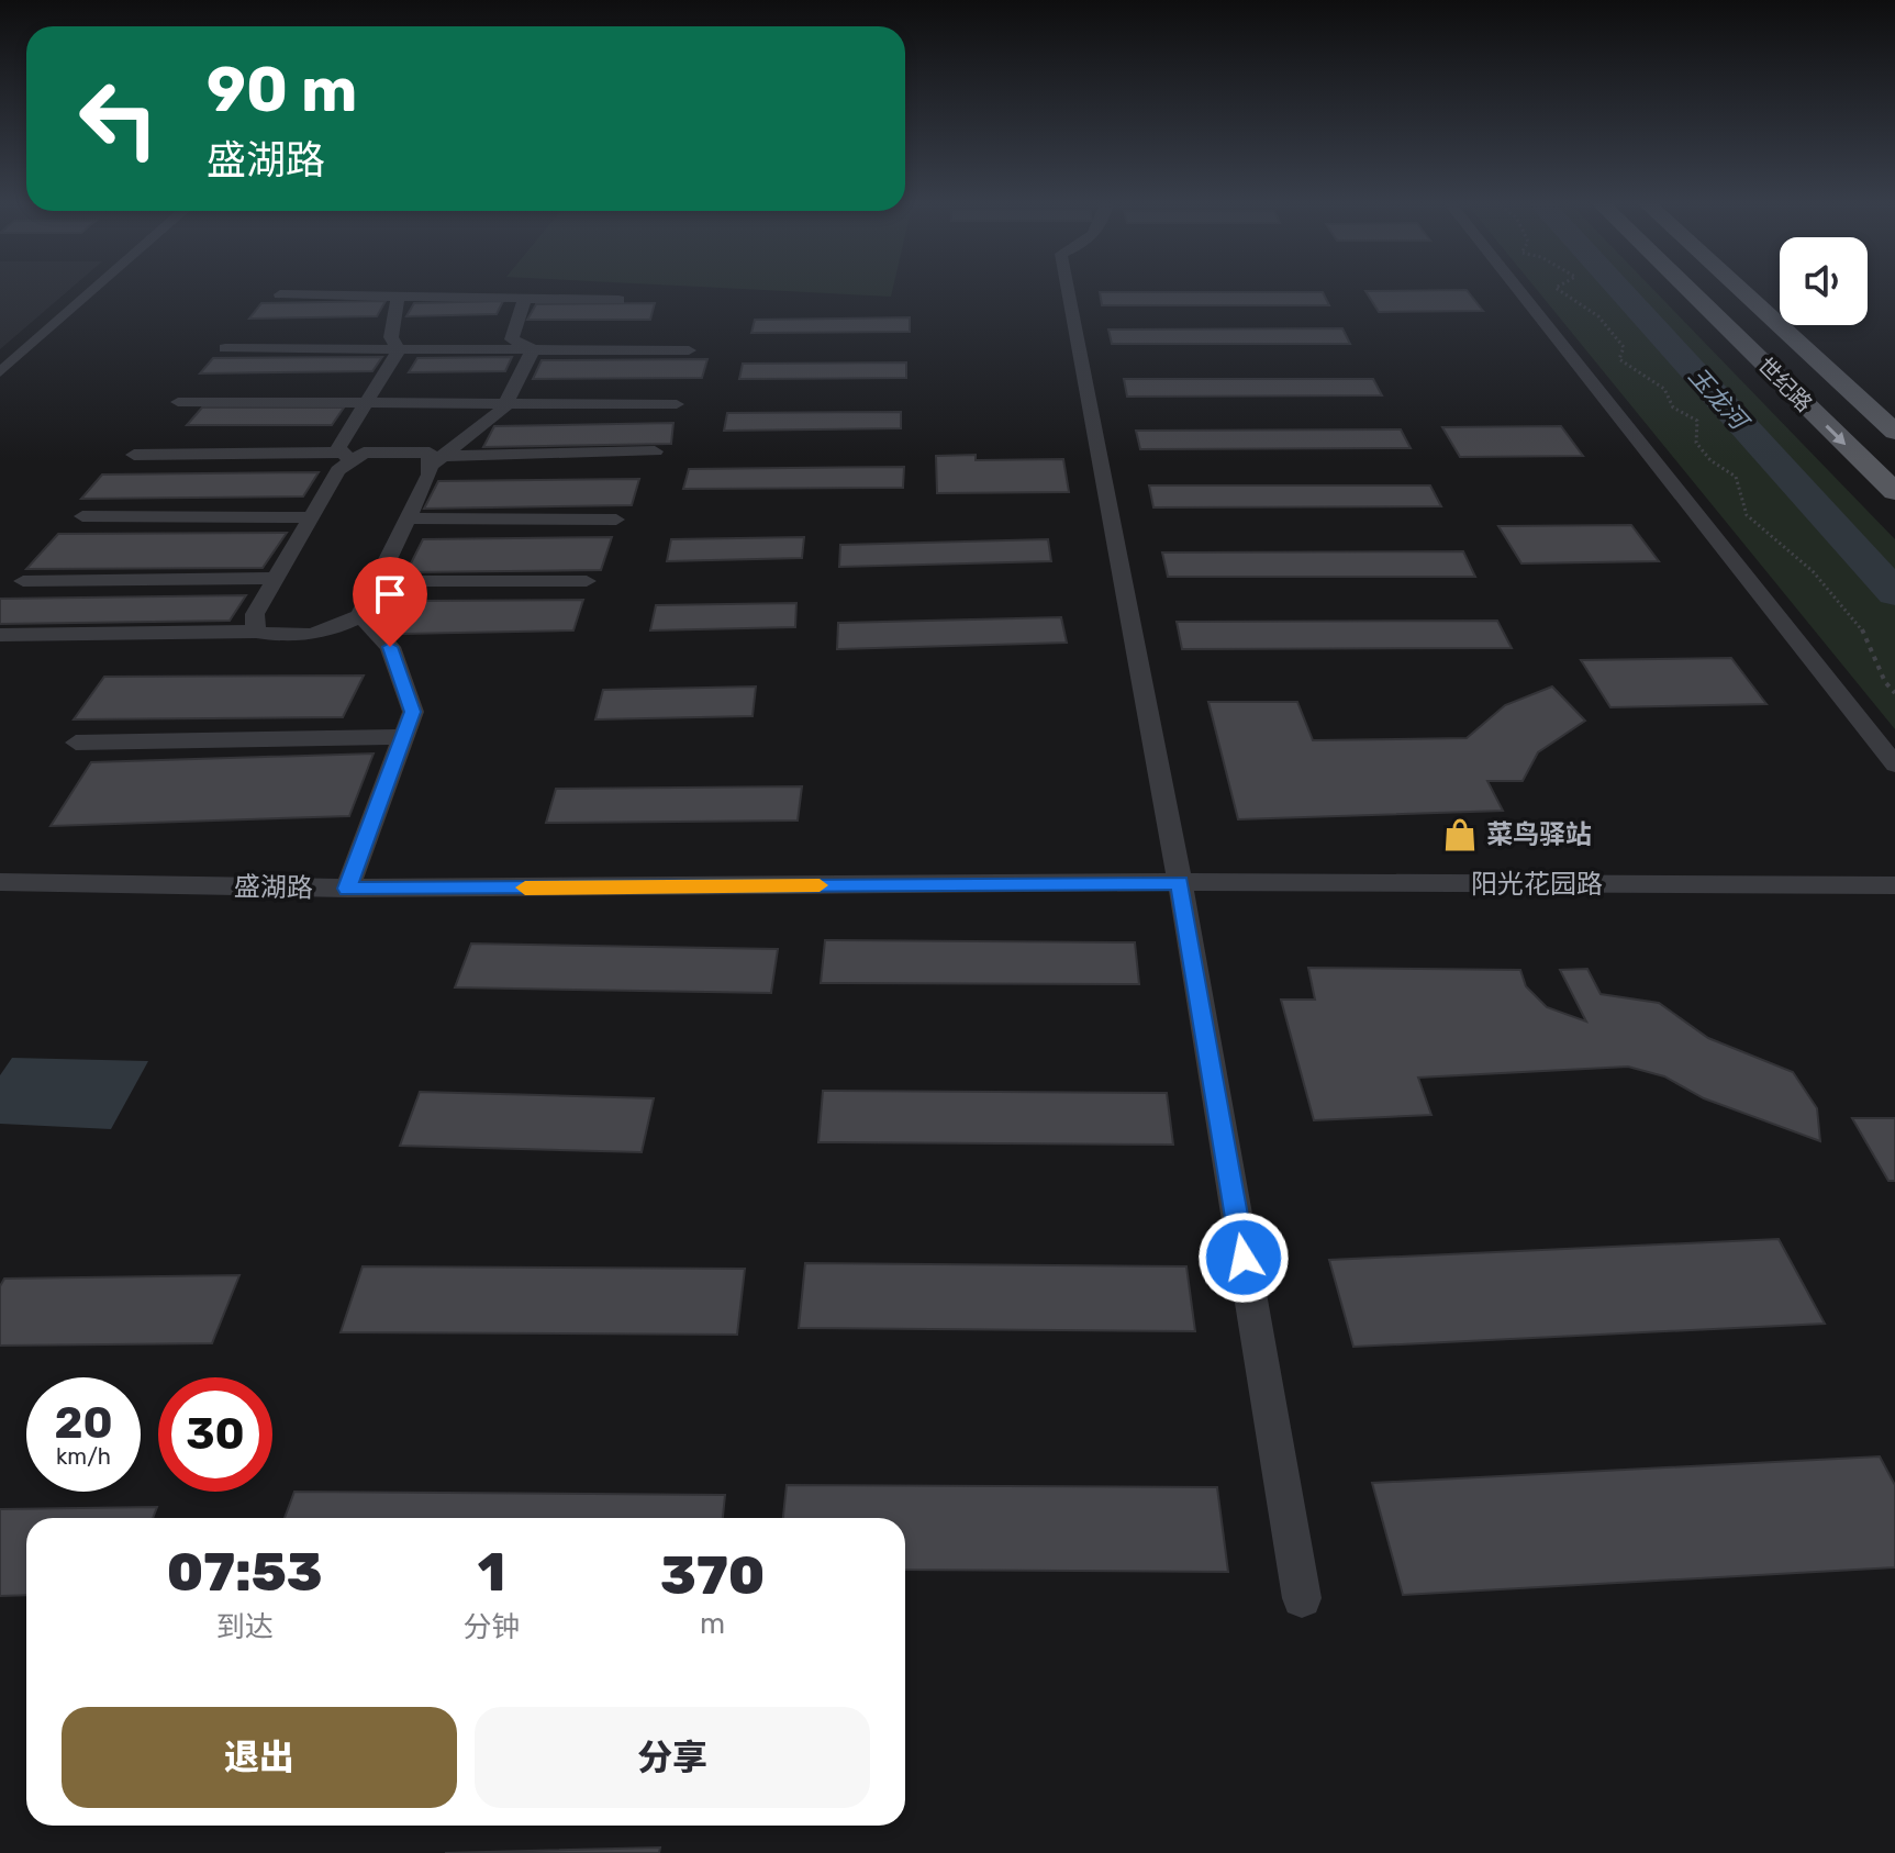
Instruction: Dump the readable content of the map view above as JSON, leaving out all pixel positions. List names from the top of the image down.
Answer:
{
  "streets": {
    "main road": ["世纪路"],
    "street": ["阳光花园路", "盛湖路"]
  },
  "crossings": [
    ["阳光花园路", "盛湖路"]
  ],
  "water": ["玉龙河"],
  "places": {
    "shop": ["菜鸟驿站"]
  },
  "page": {
    "turn": ["90 m", "盛湖路"],
    "speed": "20 km/h",
    "limit": "30",
    "eta": [
      "07:53",
      "到达",
      "1",
      "分钟",
      "370",
      "m"
    ],
    "buttons": ["退出", "分享"]
  }
}
